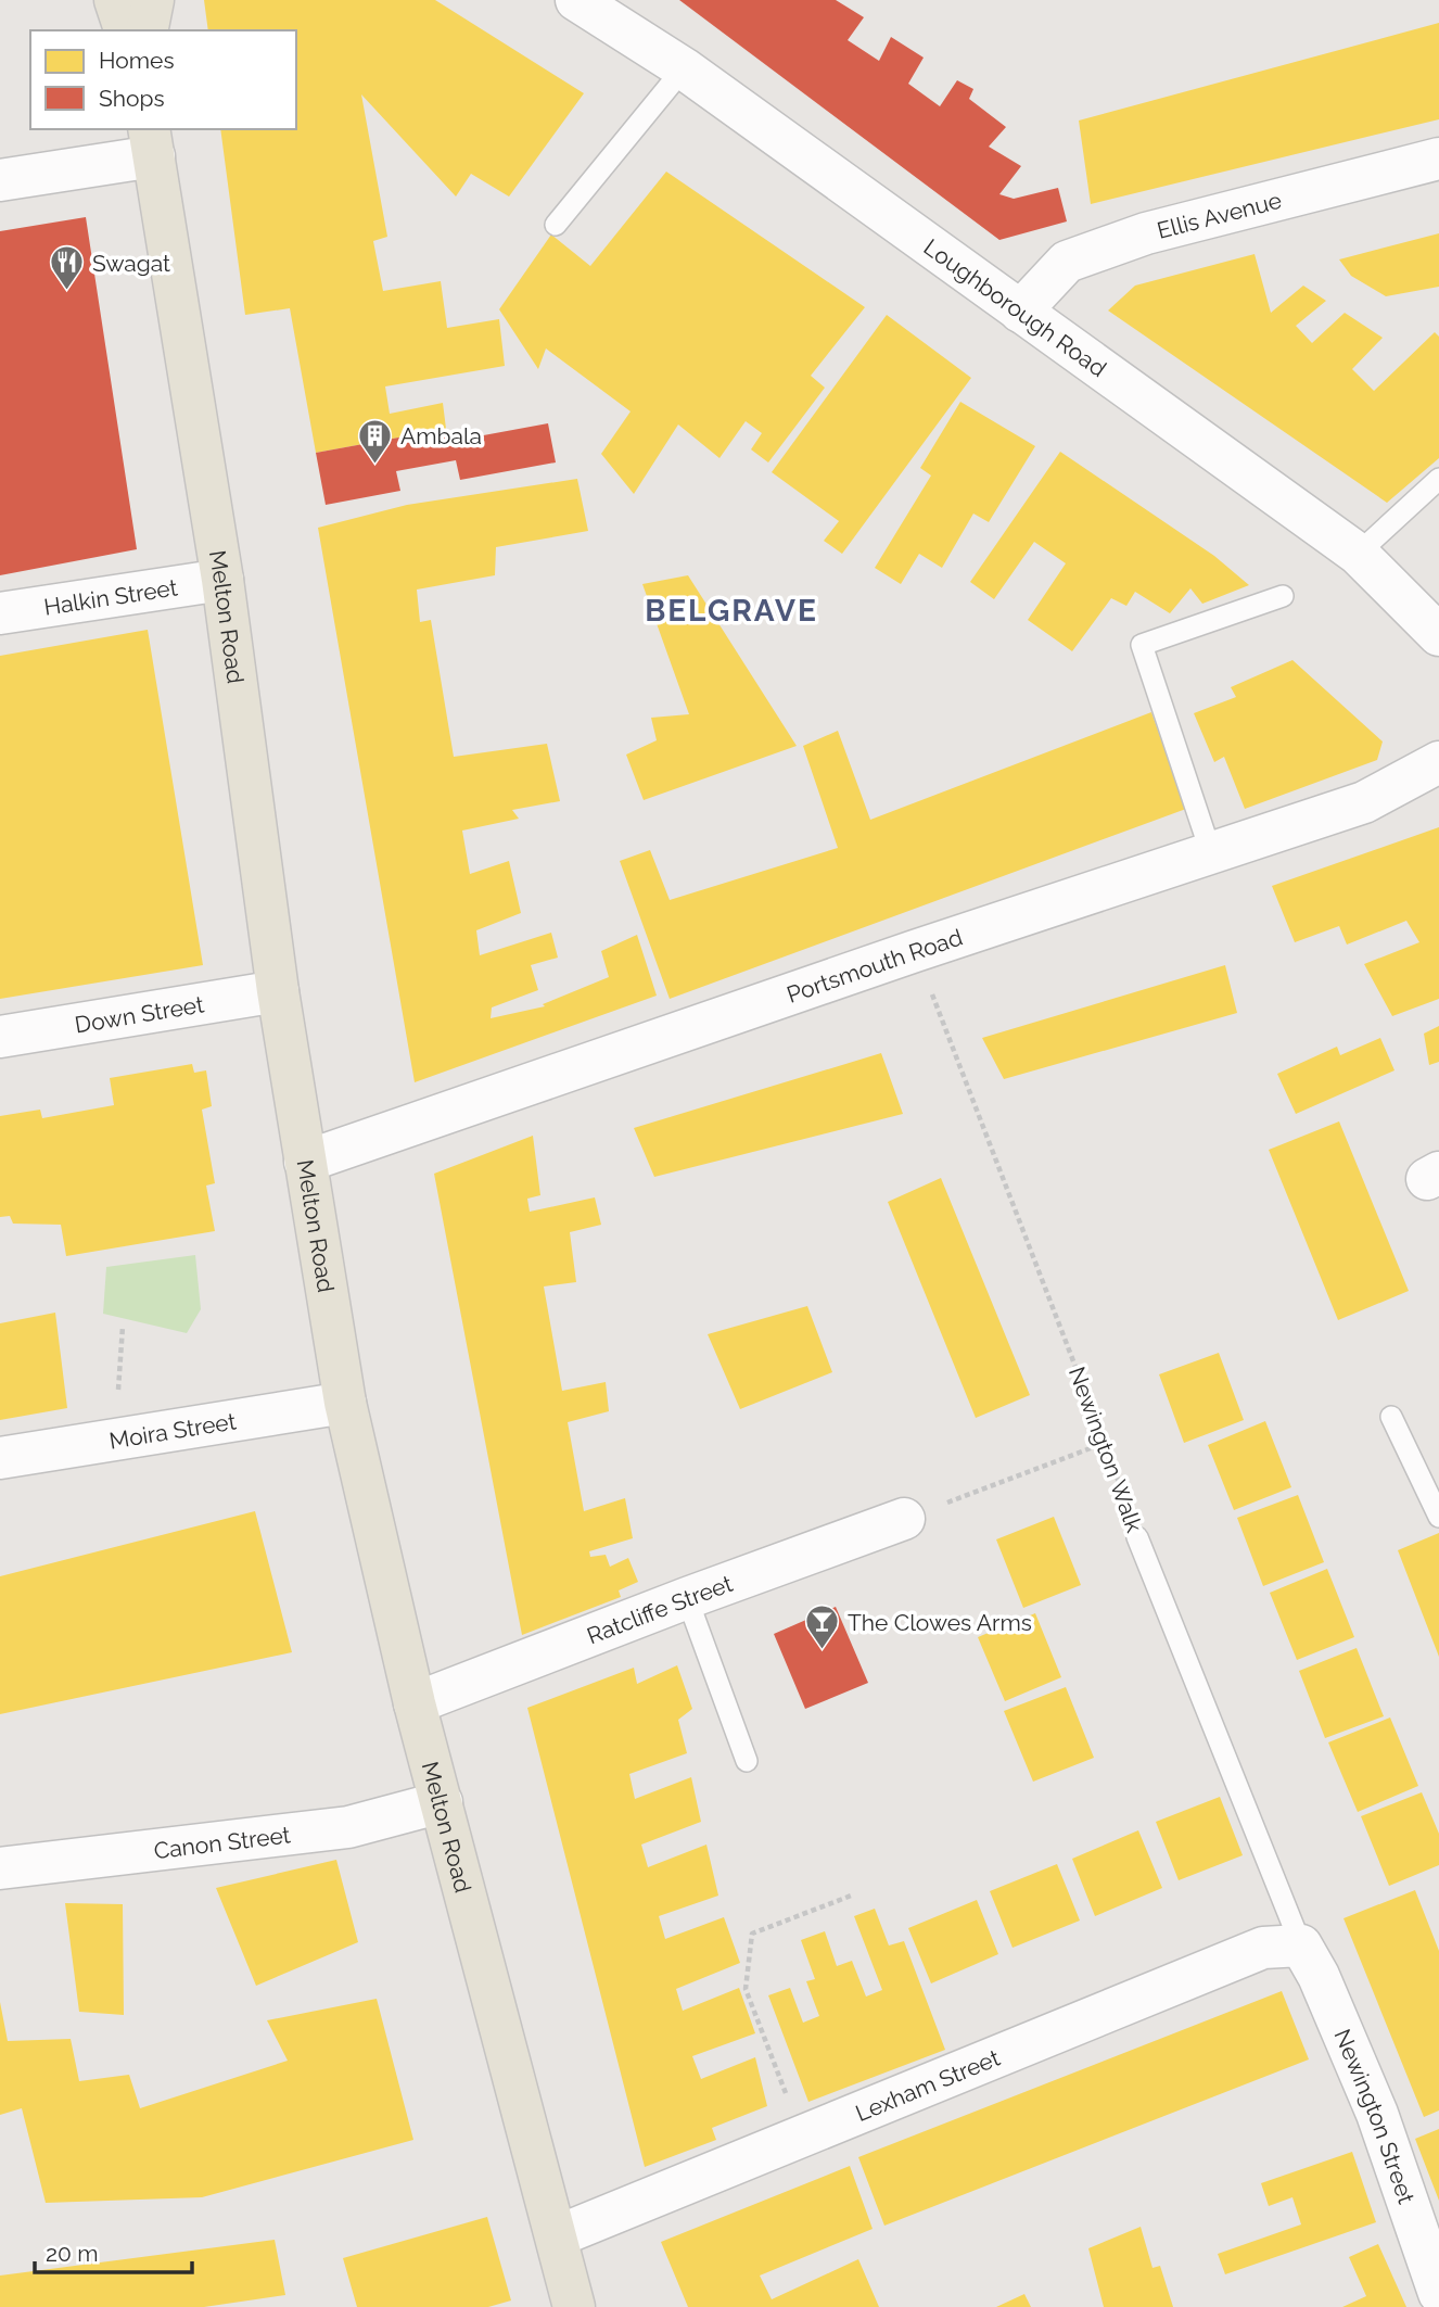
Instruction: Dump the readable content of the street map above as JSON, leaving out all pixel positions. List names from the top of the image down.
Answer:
{
  "streets": {
    "main road": ["Melton Road"],
    "street": [
      "Ellis Avenue",
      "Loughborough Road",
      "Halkin Street",
      "Portsmouth Road",
      "Down Street",
      "Moira Street",
      "Ratcliffe Street",
      "Canon Street",
      "Lexham Street",
      "Newington Street"
    ],
    "lane": ["Newington Walk"]
  },
  "crossings": [
    ["Ellis Avenue", "Loughborough Road"],
    ["Halkin Street", "Melton Road"],
    ["Melton Road", "Portsmouth Road"],
    ["Melton Road", "Down Street"],
    ["Melton Road", "Moira Street"],
    ["Melton Road", "Ratcliffe Street"],
    ["Melton Road", "Canon Street"],
    ["Melton Road", "Lexham Street"],
    ["Portsmouth Road", "Newington Walk"],
    ["Newington Walk", "Lexham Street"],
    ["Newington Walk", "Newington Street"],
    ["Lexham Street", "Newington Street"]
  ],
  "districts": ["BELGRAVE"],
  "places": {
    "restaurant": ["Swagat"],
    "building": ["Ambala"],
    "bar": ["The Clowes Arms"]
  },
  "legend": ["Homes", "Shops"],
  "scale_bar": "20 m"
}
